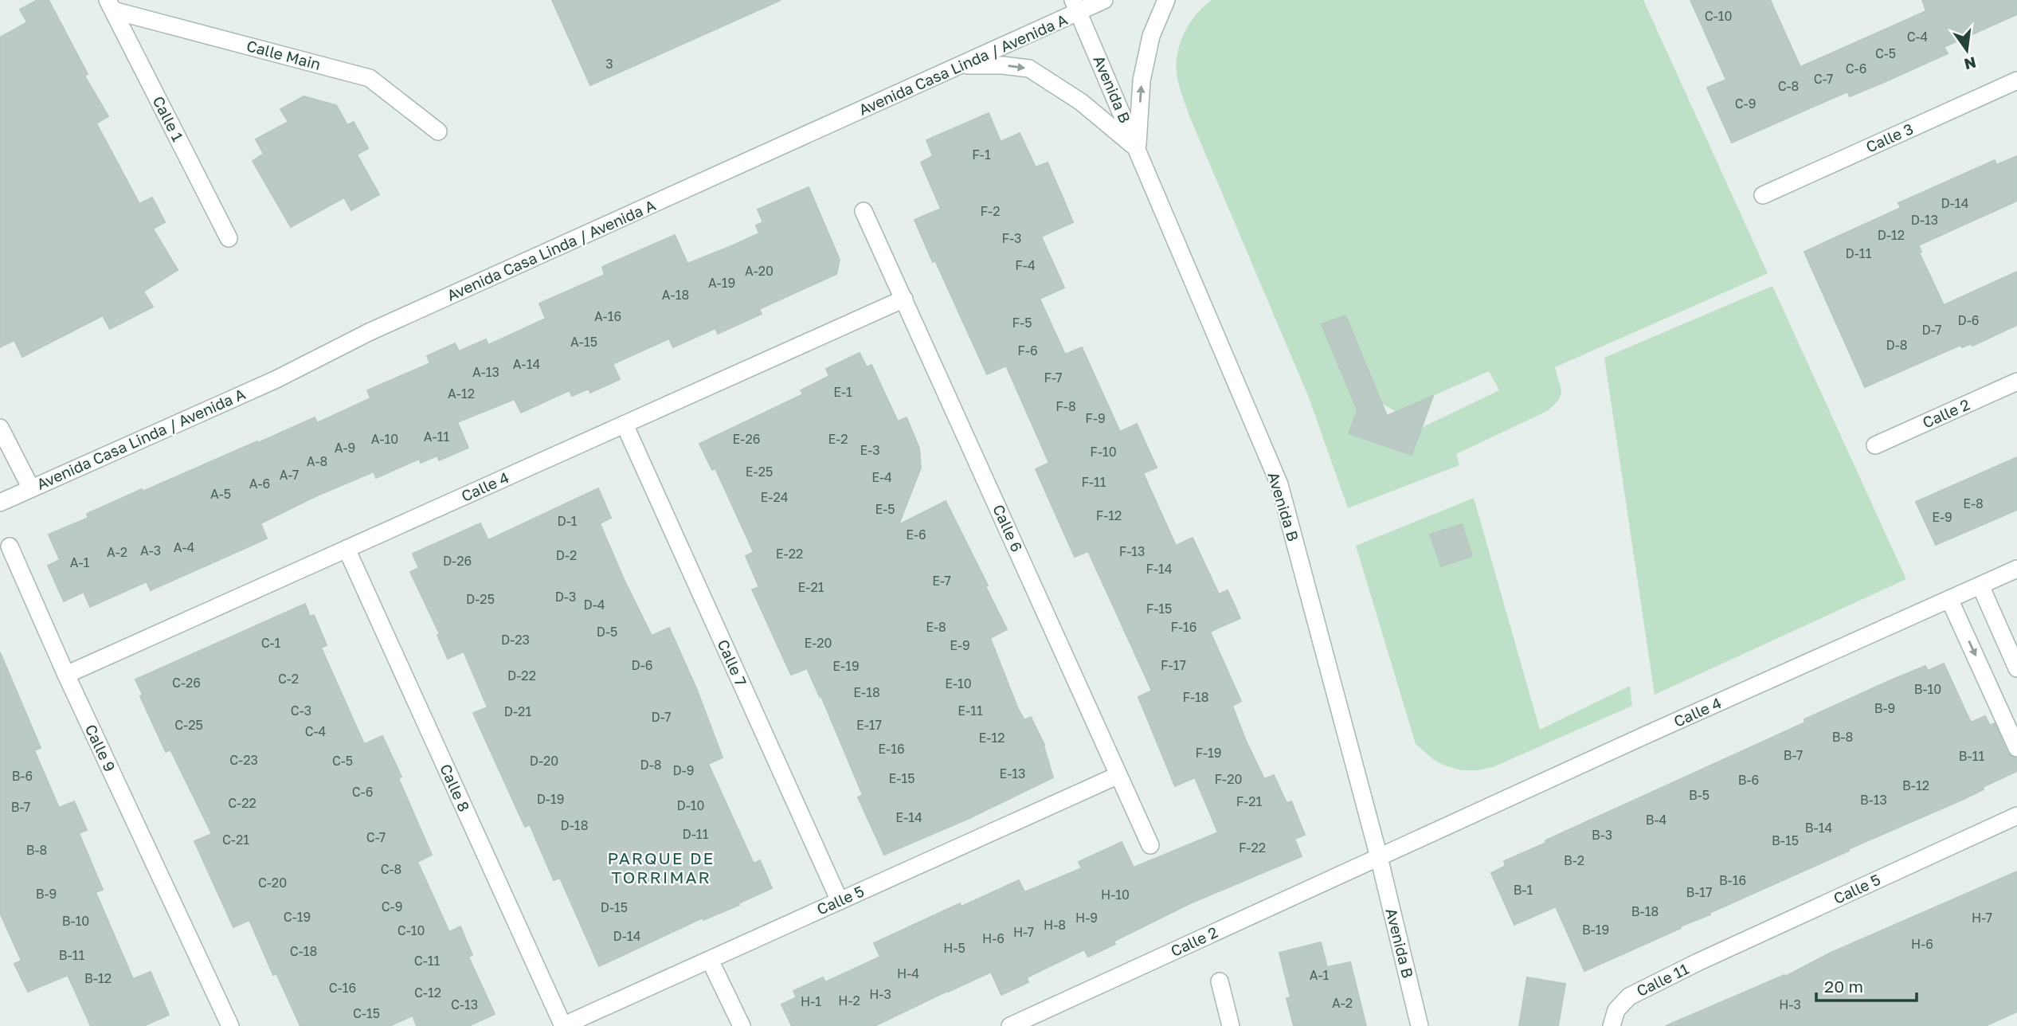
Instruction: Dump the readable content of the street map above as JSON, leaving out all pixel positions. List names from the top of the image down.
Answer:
{
  "streets": {
    "street": [
      "Calle Main",
      "Avenida Casa Linda / Avenida A",
      "Avenida B",
      "Calle 1",
      "Calle 3",
      "Calle 2",
      "Calle 4",
      "Calle 6",
      "Calle 7",
      "Calle 9",
      "Calle 8",
      "Calle 5",
      "Calle 11"
    ]
  },
  "crossings": [
    ["Calle Main", "Calle 1"],
    ["Avenida Casa Linda / Avenida A", "Avenida B"],
    ["Avenida B", "Calle 2"],
    ["Avenida B", "Calle 4"],
    ["Calle 2", "Calle 4"],
    ["Calle 4", "Calle 6"],
    ["Calle 4", "Calle 7"],
    ["Calle 4", "Calle 9"],
    ["Calle 4", "Calle 8"],
    ["Calle 6", "Calle 5"],
    ["Calle 7", "Calle 5"],
    ["Calle 8", "Calle 5"],
    ["Calle 5", "Calle 11"]
  ],
  "districts": ["PARQUE DE TORRIMAR"],
  "house_numbers": [
    "C-10",
    "C-4",
    "C-5",
    "3",
    "C-6",
    "C-7",
    "C-8",
    "C-9",
    "F-1",
    "D-14",
    "F-2",
    "D-13",
    "D-12",
    "F-3",
    "D-11",
    "F-4",
    "A-20",
    "A-19",
    "A-18",
    "A-16",
    "D-6",
    "F-5",
    "D-7",
    "A-15",
    "D-8",
    "F-6",
    "A-14",
    "A-13",
    "F-7",
    "E-1",
    "A-12",
    "F-8",
    "F-9",
    "A-11",
    "A-10",
    "E-26",
    "E-2",
    "A-9",
    "E-3",
    "F-10",
    "A-8",
    "E-25",
    "A-7",
    "E-4",
    "F-11",
    "A-6",
    "A-5",
    "E-24",
    "E-8",
    "E-5",
    "F-12",
    "E-9",
    "D-1",
    "E-6",
    "A-4",
    "A-3",
    "F-13",
    "A-2",
    "E-22",
    "D-2",
    "D-26",
    "A-1",
    "F-14",
    "E-7",
    "E-21",
    "D-3",
    "D-25",
    "D-4",
    "F-15",
    "E-8",
    "F-16",
    "D-5",
    "D-23",
    "C-1",
    "E-20",
    "E-9",
    "D-6",
    "F-17",
    "E-19",
    "D-22",
    "C-2",
    "C-26",
    "E-10",
    "B-10",
    "E-18",
    "F-18",
    "B-9",
    "C-3",
    "E-11",
    "D-21",
    "D-7",
    "C-25",
    "E-17",
    "C-4",
    "B-8",
    "E-12",
    "E-16",
    "F-19",
    "B-7",
    "B-11",
    "C-23",
    "C-5",
    "D-20",
    "D-8",
    "D-9",
    "E-13",
    "B-6",
    "E-15",
    "F-20",
    "B-6",
    "B-12",
    "C-6",
    "B-5",
    "D-19",
    "B-13",
    "F-21",
    "C-22",
    "D-10",
    "B-7",
    "E-14",
    "B-4",
    "D-18",
    "B-14",
    "D-11",
    "B-3",
    "C-7",
    "C-21",
    "B-15",
    "F-22",
    "B-8",
    "B-2",
    "C-8",
    "B-16",
    "C-20",
    "B-1",
    "B-17",
    "B-9",
    "H-10",
    "C-9",
    "D-15",
    "B-18",
    "C-19",
    "H-9",
    "H-7",
    "B-10",
    "H-8",
    "B-19",
    "C-10",
    "H-7",
    "D-14",
    "H-6",
    "H-6",
    "H-5",
    "C-18",
    "B-11",
    "C-11",
    "H-4",
    "A-1",
    "B-12",
    "C-16",
    "C-12",
    "H-3",
    "H-2",
    "H-1",
    "A-2",
    "C-13",
    "H-3",
    "C-15"
  ],
  "scale_bar": "20 m",
  "north": "bottom"
}
